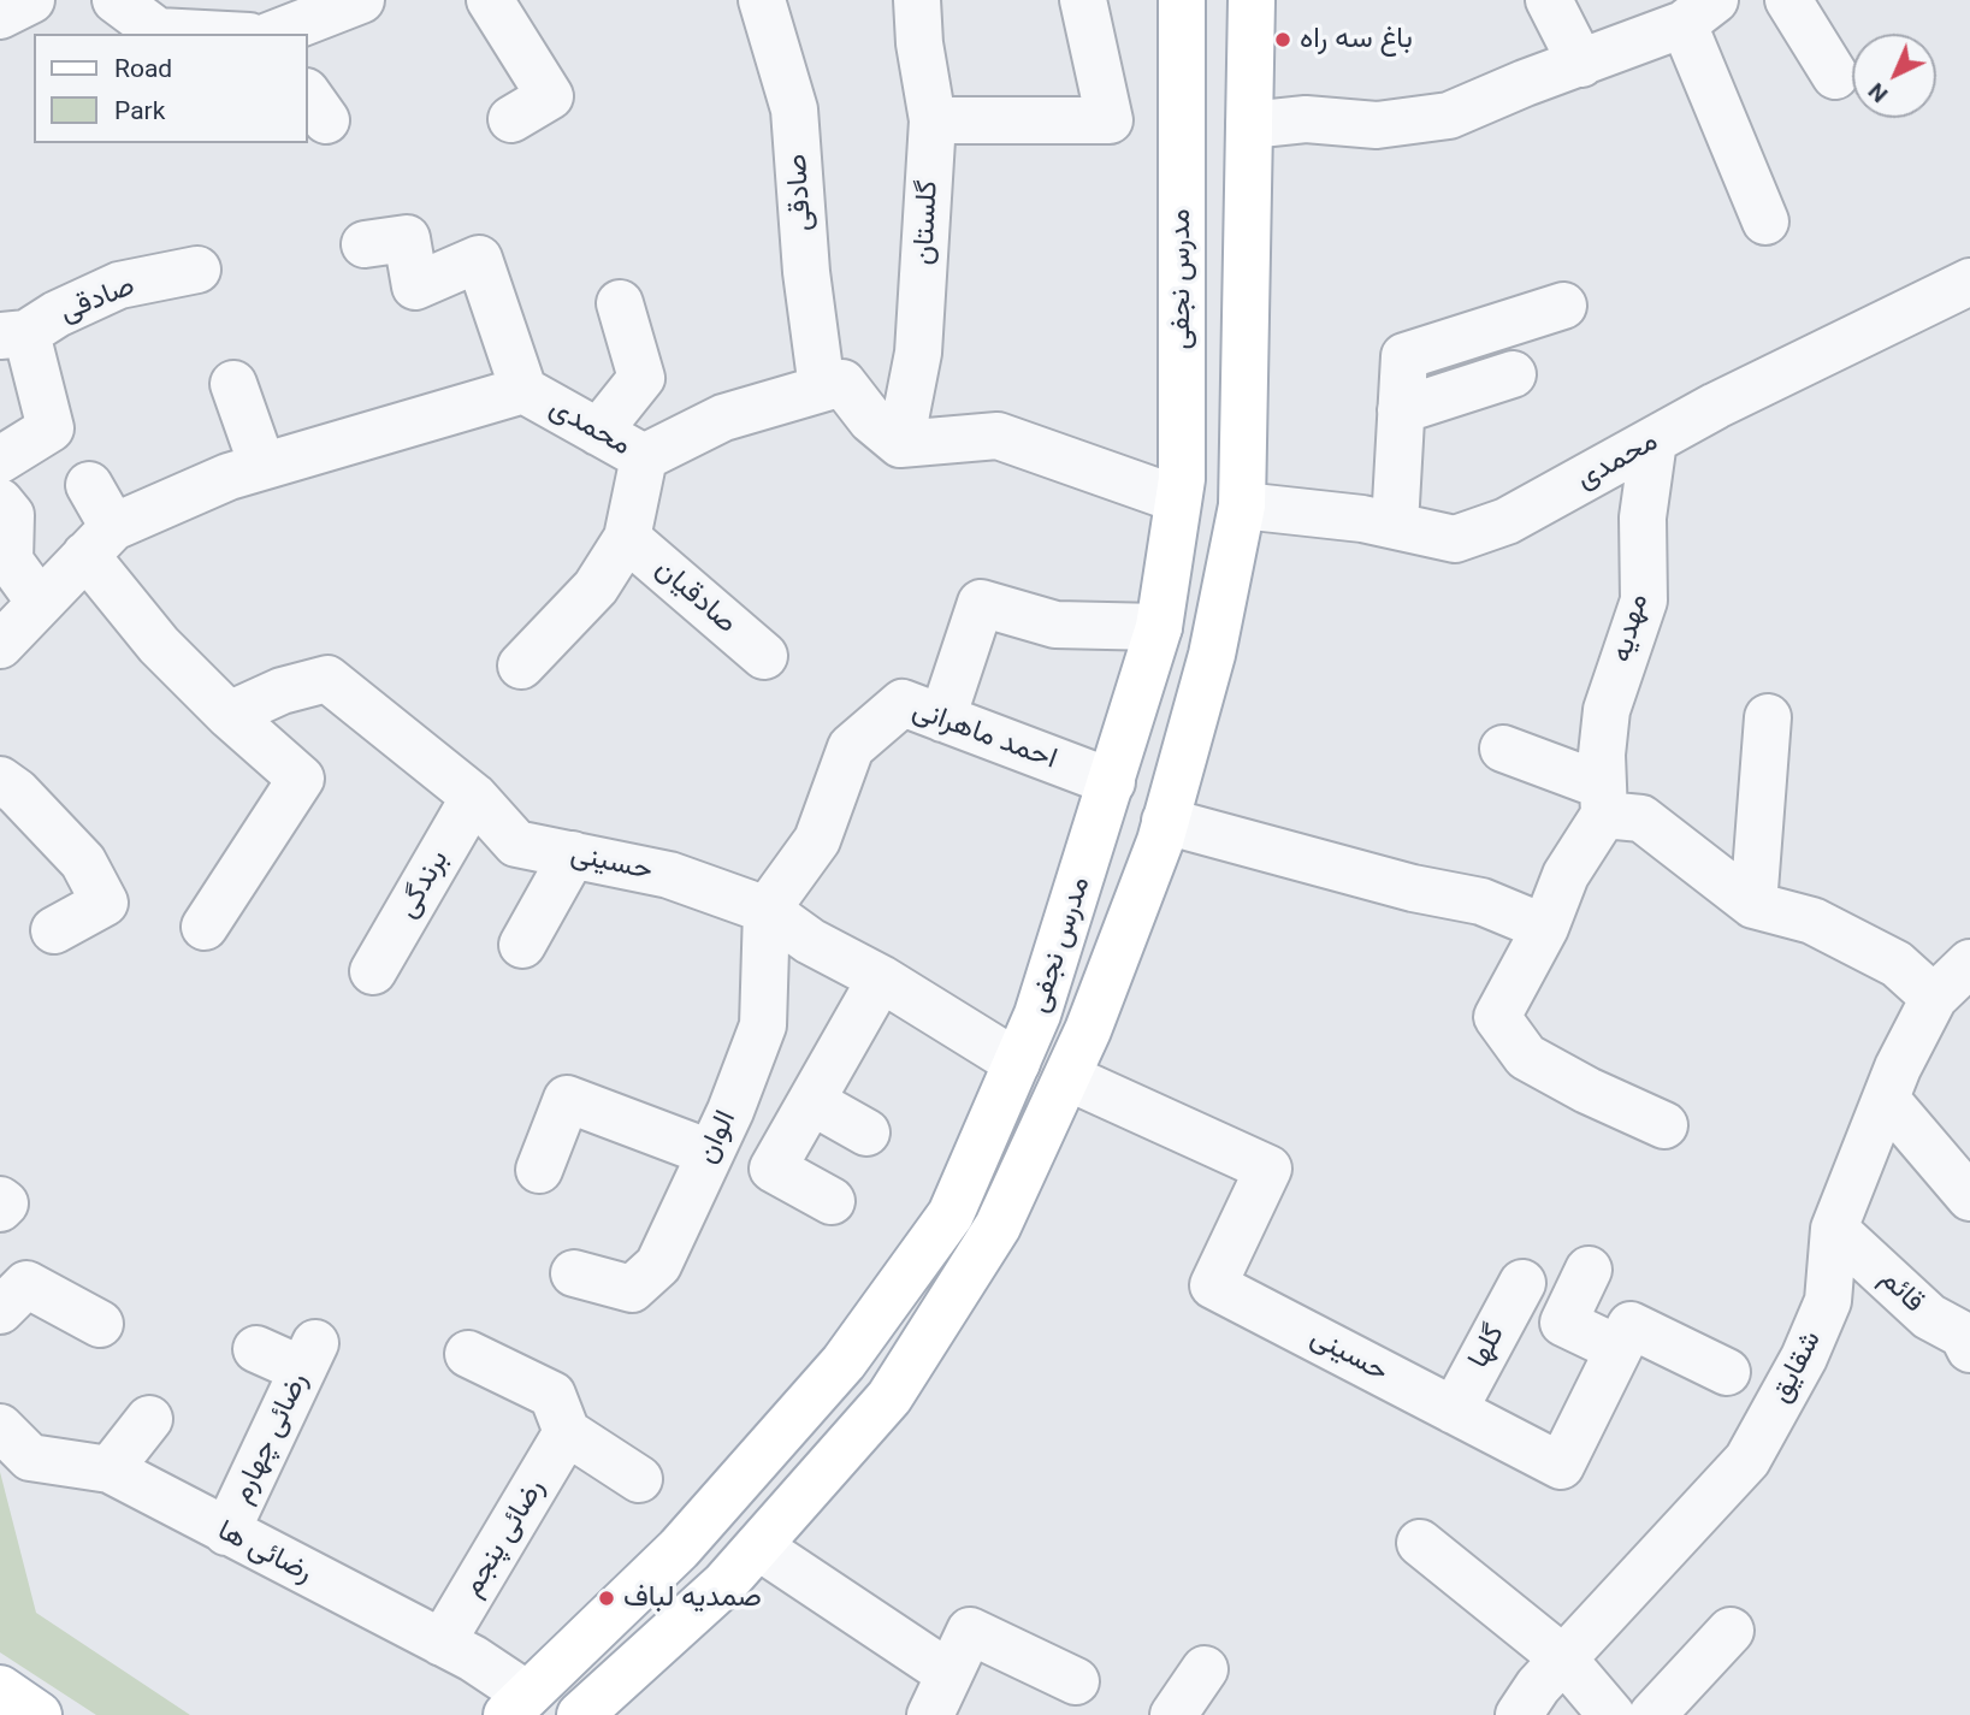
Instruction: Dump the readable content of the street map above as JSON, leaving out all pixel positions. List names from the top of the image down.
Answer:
{
  "streets": {
    "main road": ["مدرس نجفی"],
    "street": [
      "صادقی",
      "گلستان",
      "محمدی",
      "صادقیان",
      "مهدیه",
      "احمد ماهرانی",
      "حسینی",
      "برندگی",
      "الوان",
      "قائم",
      "گلها",
      "شقایق",
      "رضائی چهارم",
      "رضائی پنجم",
      "رضائی ها"
    ]
  },
  "crossings": [
    ["صادقی", "محمدی"],
    ["مدرس نجفی", "محمدی"],
    ["مدرس نجفی", "احمد ماهرانی"],
    ["مدرس نجفی", "حسینی"],
    ["مدرس نجفی", "رضائی ها"],
    ["محمدی", "مهدیه"],
    ["احمد ماهرانی", "حسینی"],
    ["احمد ماهرانی", "الوان"],
    ["حسینی", "برندگی"],
    ["حسینی", "الوان"],
    ["حسینی", "گلها"],
    ["قائم", "شقایق"],
    ["رضائی چهارم", "رضائی ها"],
    ["رضائی پنجم", "رضائی ها"]
  ],
  "places": ["باغ سه راه", "صمدیه لباف"],
  "legend": ["Road", "Park"],
  "north": "bottom left"
}
